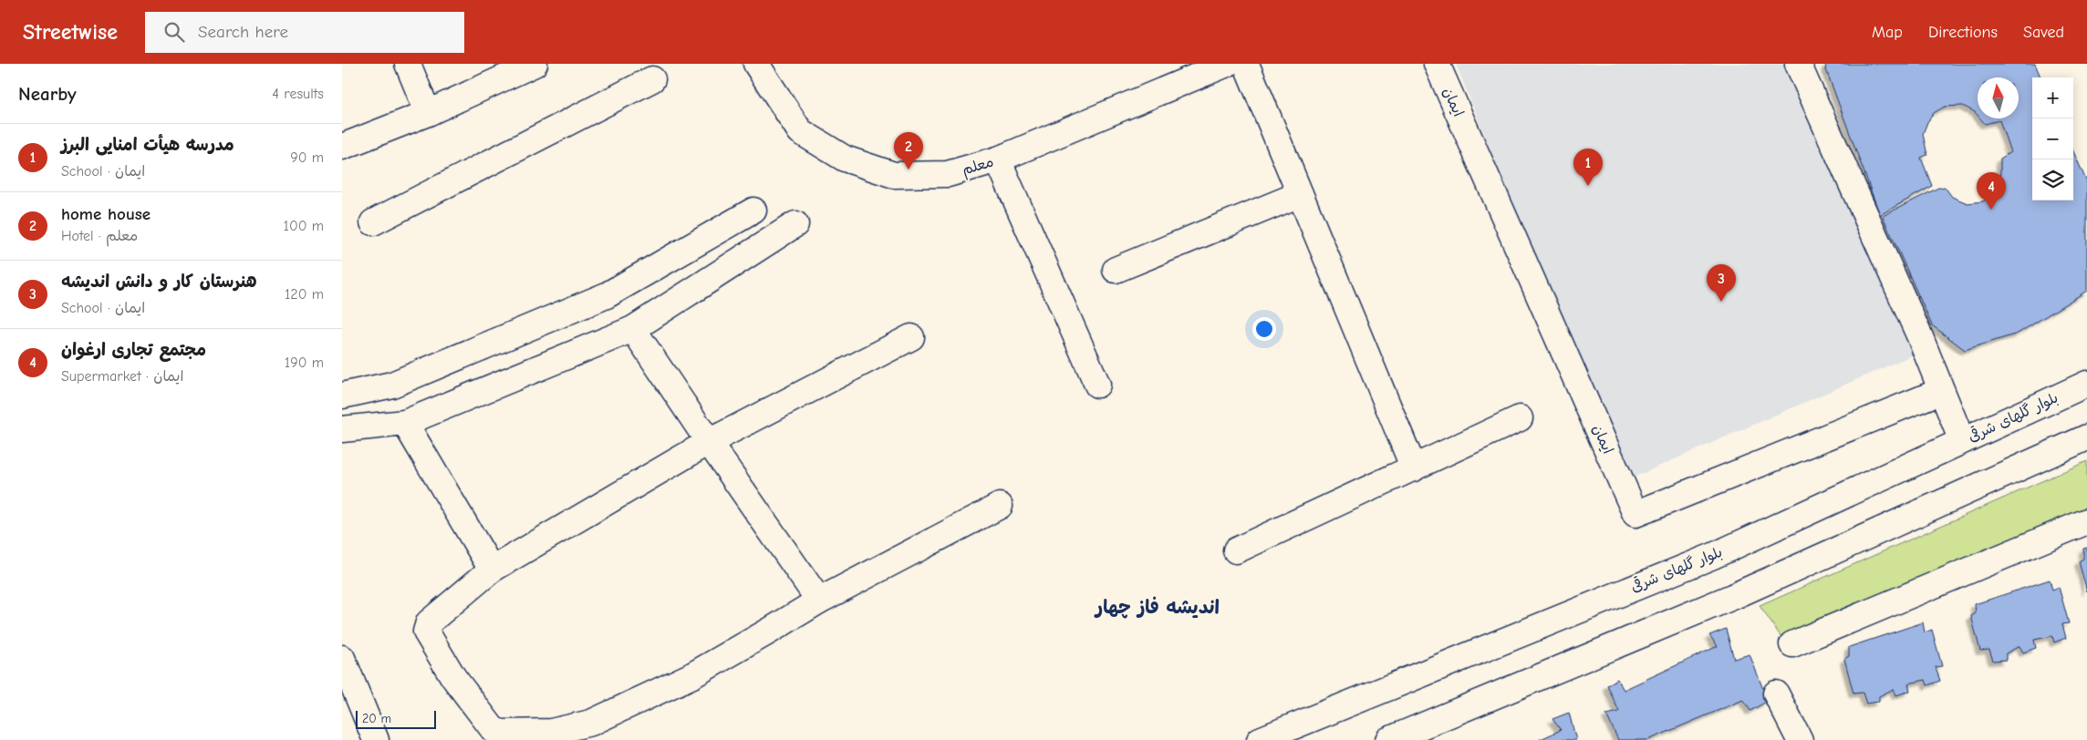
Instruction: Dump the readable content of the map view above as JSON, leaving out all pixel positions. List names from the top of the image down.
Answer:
{
  "streets": {
    "street": ["ایمان", "معلم", "بلوار گلهای شرقی"]
  },
  "districts": ["اندیشه فاز چهار"],
  "scale_bar": "20 m",
  "north": "top",
  "page": {
    "header": "Streetwise",
    "search": "Search here",
    "nav": ["Map", "Directions", "Saved"],
    "heading": ["Nearby", "4 results"],
    "map_buttons": ["+", "−"],
    "list": [
      {
        "mark": "1",
        "name": "مدرسه هیأت امنایی البرز",
        "note": "School · ایمان",
        "value": "90 m"
      },
      {
        "mark": "2",
        "name": "home house",
        "note": "Hotel · معلم",
        "value": "100 m"
      },
      {
        "mark": "3",
        "name": "هنرستان کار و دانش اندیشه",
        "note": "School · ایمان",
        "value": "120 m"
      },
      {
        "mark": "4",
        "name": "مجتمع تجاری ارغوان",
        "note": "Supermarket · ایمان",
        "value": "190 m"
      }
    ],
    "pins": [
      "2",
      "1",
      "4",
      "3"
    ],
    "scale": "20 m"
  }
}
